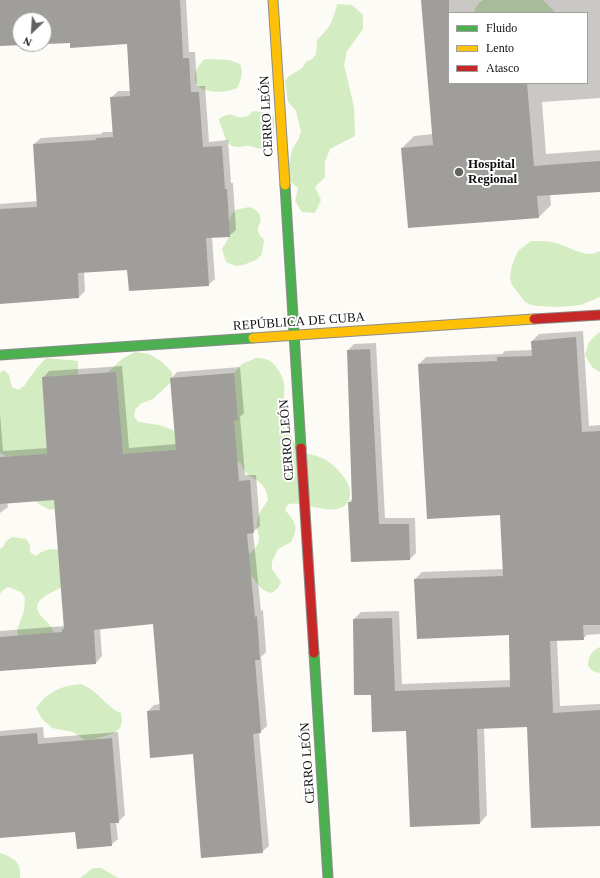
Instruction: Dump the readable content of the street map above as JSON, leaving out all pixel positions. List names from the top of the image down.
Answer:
{
  "streets": {
    "street": ["CERRO LEÓN", "REPÚBLICA DE CUBA"]
  },
  "crossings": [
    ["CERRO LEÓN", "REPÚBLICA DE CUBA"]
  ],
  "places": ["Hospital Regional"],
  "legend": ["Fluido", "Lento", "Atasco"],
  "north": "bottom left"
}
